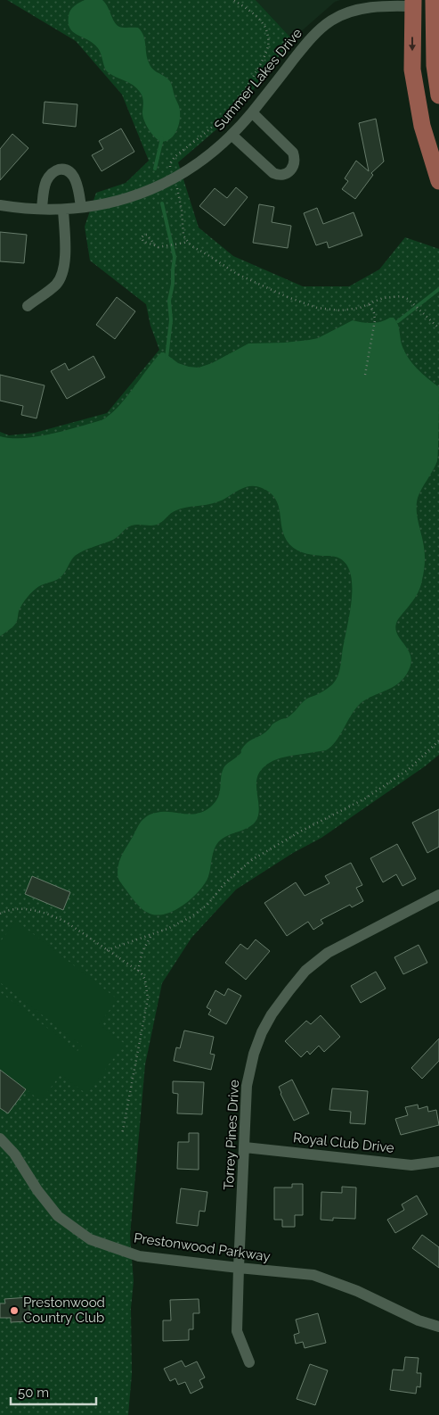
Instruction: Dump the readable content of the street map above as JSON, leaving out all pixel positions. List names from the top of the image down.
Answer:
{
  "streets": {
    "street": [
      "Summer Lakes Drive",
      "Torrey Pines Drive",
      "Royal Club Drive",
      "Prestonwood Parkway"
    ]
  },
  "crossings": [
    ["Torrey Pines Drive", "Royal Club Drive"],
    ["Torrey Pines Drive", "Prestonwood Parkway"]
  ],
  "places": ["Prestonwood Country Club"],
  "scale_bar": "50 m"
}
